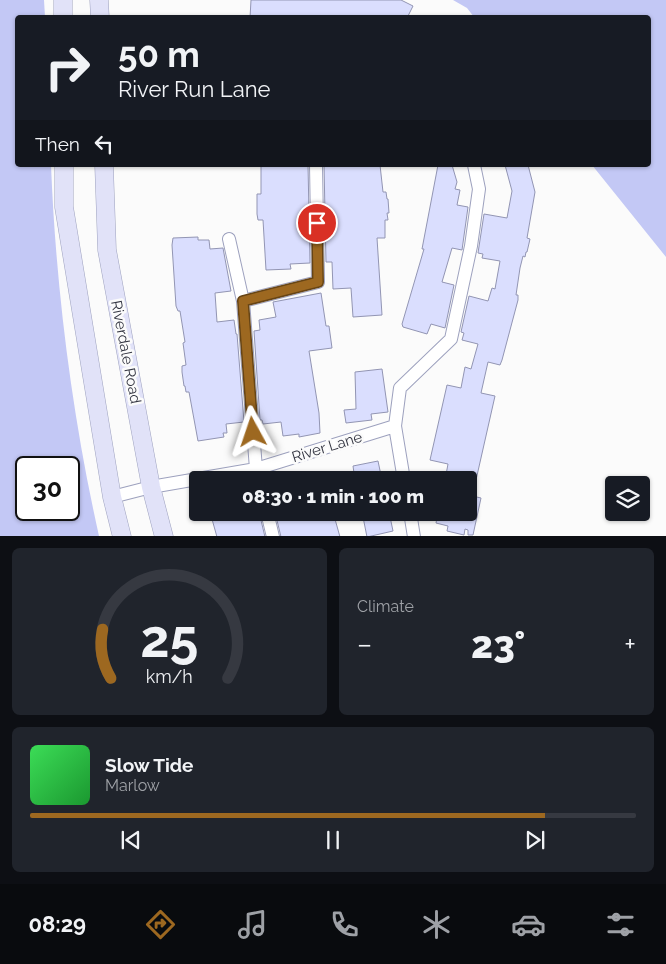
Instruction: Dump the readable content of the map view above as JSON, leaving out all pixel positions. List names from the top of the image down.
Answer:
{
  "streets": {
    "street": ["Riverdale Road", "River Lane"]
  },
  "crossings": [
    ["Riverdale Road", "River Lane"]
  ],
  "page": {
    "turn": ["50 m", "River Run Lane"],
    "then": "Then",
    "limit": "30",
    "trip": "08:30 · 1 min · 100 m",
    "tile": "Climate",
    "heat": ["−", "23°", "+"],
    "song": ["Slow Tide", "Marlow"],
    "tabs": "08:29",
    "gauge": ["25", "km/h"]
  }
}
